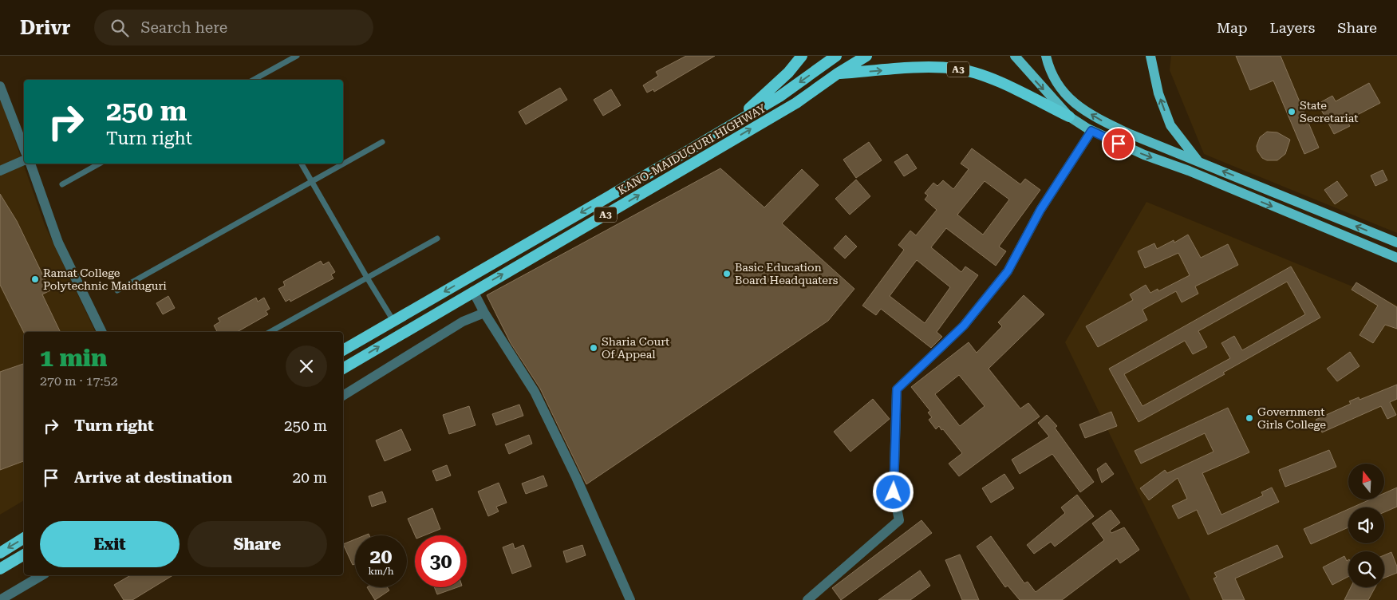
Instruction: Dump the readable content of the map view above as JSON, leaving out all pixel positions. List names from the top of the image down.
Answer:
{
  "streets": {
    "highway": ["A3", "KANO-MAIDUGURI HIGHWAY"]
  },
  "crossings": [
    ["A3", "KANO-MAIDUGURI HIGHWAY"]
  ],
  "places": [
    "State Secretariat",
    "Basic Education Board Headquaters",
    "Ramat College Polytechnic Maiduguri",
    "Sharia Court Of Appeal",
    "Government Girls College"
  ],
  "north": "top",
  "page": {
    "header": "Drivr",
    "search": "Search here",
    "nav": ["Map", "Layers", "Share"],
    "turn": ["250 m", "Turn right"],
    "heading": ["1 min", "270 m · 17:52"],
    "list": [
      {
        "name": "Turn right",
        "value": "250 m"
      },
      {
        "name": "Arrive at destination",
        "value": "20 m"
      }
    ],
    "buttons": ["Exit", "Share"],
    "speed": "20 km/h",
    "limit": "30"
  }
}
